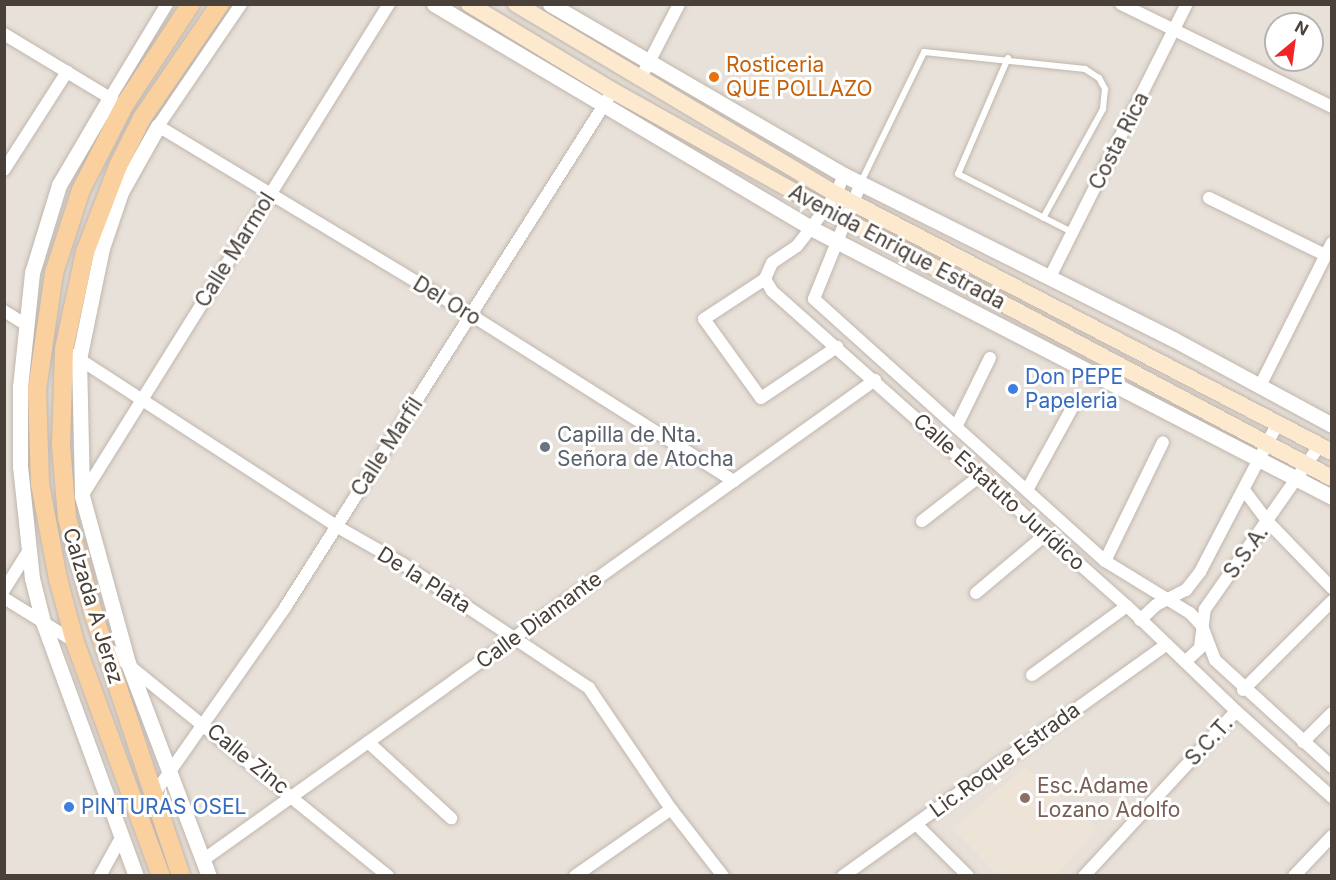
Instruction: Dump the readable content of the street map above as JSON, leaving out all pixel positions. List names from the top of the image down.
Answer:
{
  "streets": {
    "main road": ["Avenida Enrique Estrada", "Calzada A Jerez"],
    "street": [
      "Costa Rica",
      "Calle Marmol",
      "Del Oro",
      "Calle Marfil",
      "Calle Estatuto Jurídico",
      "S.S.A.",
      "De la Plata",
      "Calle Diamante",
      "S.C.T.",
      "Calle Zinc",
      "Lic.Roque Estrada"
    ]
  },
  "crossings": [
    ["Avenida Enrique Estrada", "Calle Marfil"],
    ["Avenida Enrique Estrada", "S.S.A."],
    ["Calle Marmol", "Del Oro"],
    ["Calle Marmol", "De la Plata"],
    ["Del Oro", "Calle Marfil"],
    ["Del Oro", "Calle Diamante"],
    ["Calle Marfil", "De la Plata"],
    ["Calle Marfil", "Calzada A Jerez"],
    ["Calle Marfil", "Calle Zinc"],
    ["Calle Estatuto Jurídico", "S.S.A."],
    ["Calle Estatuto Jurídico", "Calle Diamante"],
    ["Calle Estatuto Jurídico", "S.C.T."],
    ["Calle Estatuto Jurídico", "Lic.Roque Estrada"],
    ["De la Plata", "Calzada A Jerez"],
    ["De la Plata", "Calle Diamante"],
    ["Calzada A Jerez", "Calle Zinc"],
    ["Calle Diamante", "Calle Zinc"]
  ],
  "places": [
    "Rosticeria QUE POLLAZO",
    "Don PEPE Papeleria",
    "Capilla de Nta. Señora de Atocha",
    "Esc.Adame Lozano Adolfo",
    "PINTURAS OSEL"
  ],
  "north": "top right"
}
